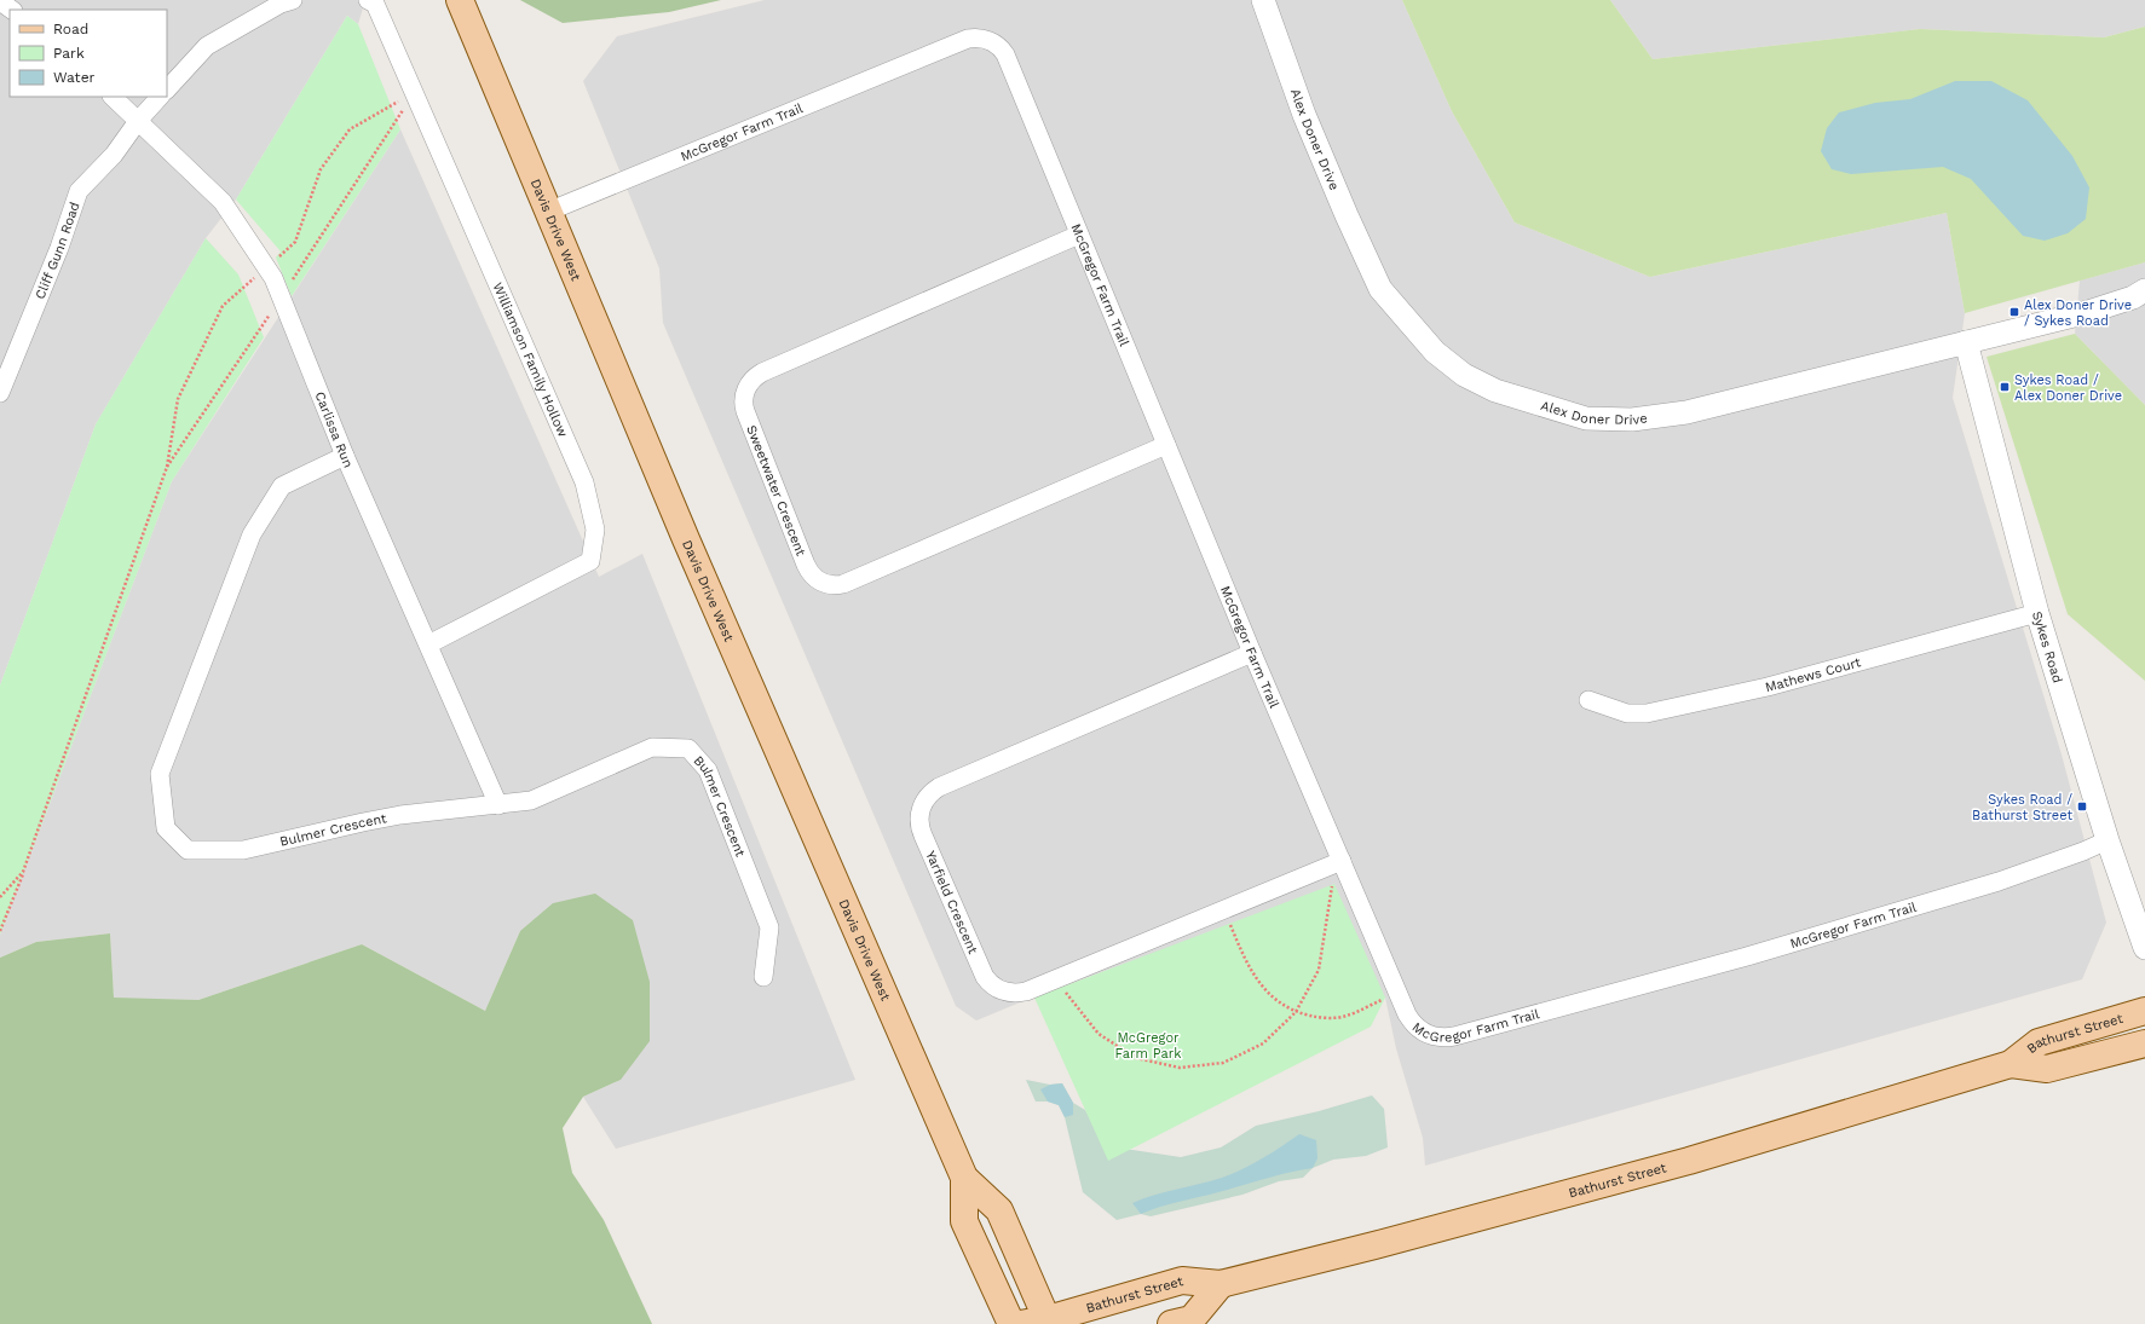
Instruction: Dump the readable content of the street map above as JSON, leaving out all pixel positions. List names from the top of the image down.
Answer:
{
  "streets": {
    "main road": ["Davis Drive West", "Bathurst Street"],
    "street": [
      "McGregor Farm Trail",
      "Alex Doner Drive",
      "Cliff Gunn Road",
      "Williamson Family Hollow",
      "Carlissa Run",
      "Sweetwater Crescent",
      "Sykes Road",
      "Mathews Court",
      "Bulmer Crescent",
      "Yarfield Crescent"
    ]
  },
  "crossings": [
    ["McGregor Farm Trail", "Davis Drive West"],
    ["McGregor Farm Trail", "Sweetwater Crescent"],
    ["McGregor Farm Trail", "Sykes Road"],
    ["McGregor Farm Trail", "Yarfield Crescent"],
    ["Alex Doner Drive", "Sykes Road"],
    ["Davis Drive West", "Bathurst Street"],
    ["Cliff Gunn Road", "Carlissa Run"],
    ["Williamson Family Hollow", "Carlissa Run"],
    ["Carlissa Run", "Bulmer Crescent"],
    ["Sykes Road", "Mathews Court"]
  ],
  "parks": ["McGregor Farm Park"],
  "places": {
    "transit": ["Alex Doner Drive / Sykes Road", "Sykes Road / Alex Doner Drive", "Sykes Road / Bathurst Street"]
  },
  "legend": ["Road", "Park", "Water"]
}
